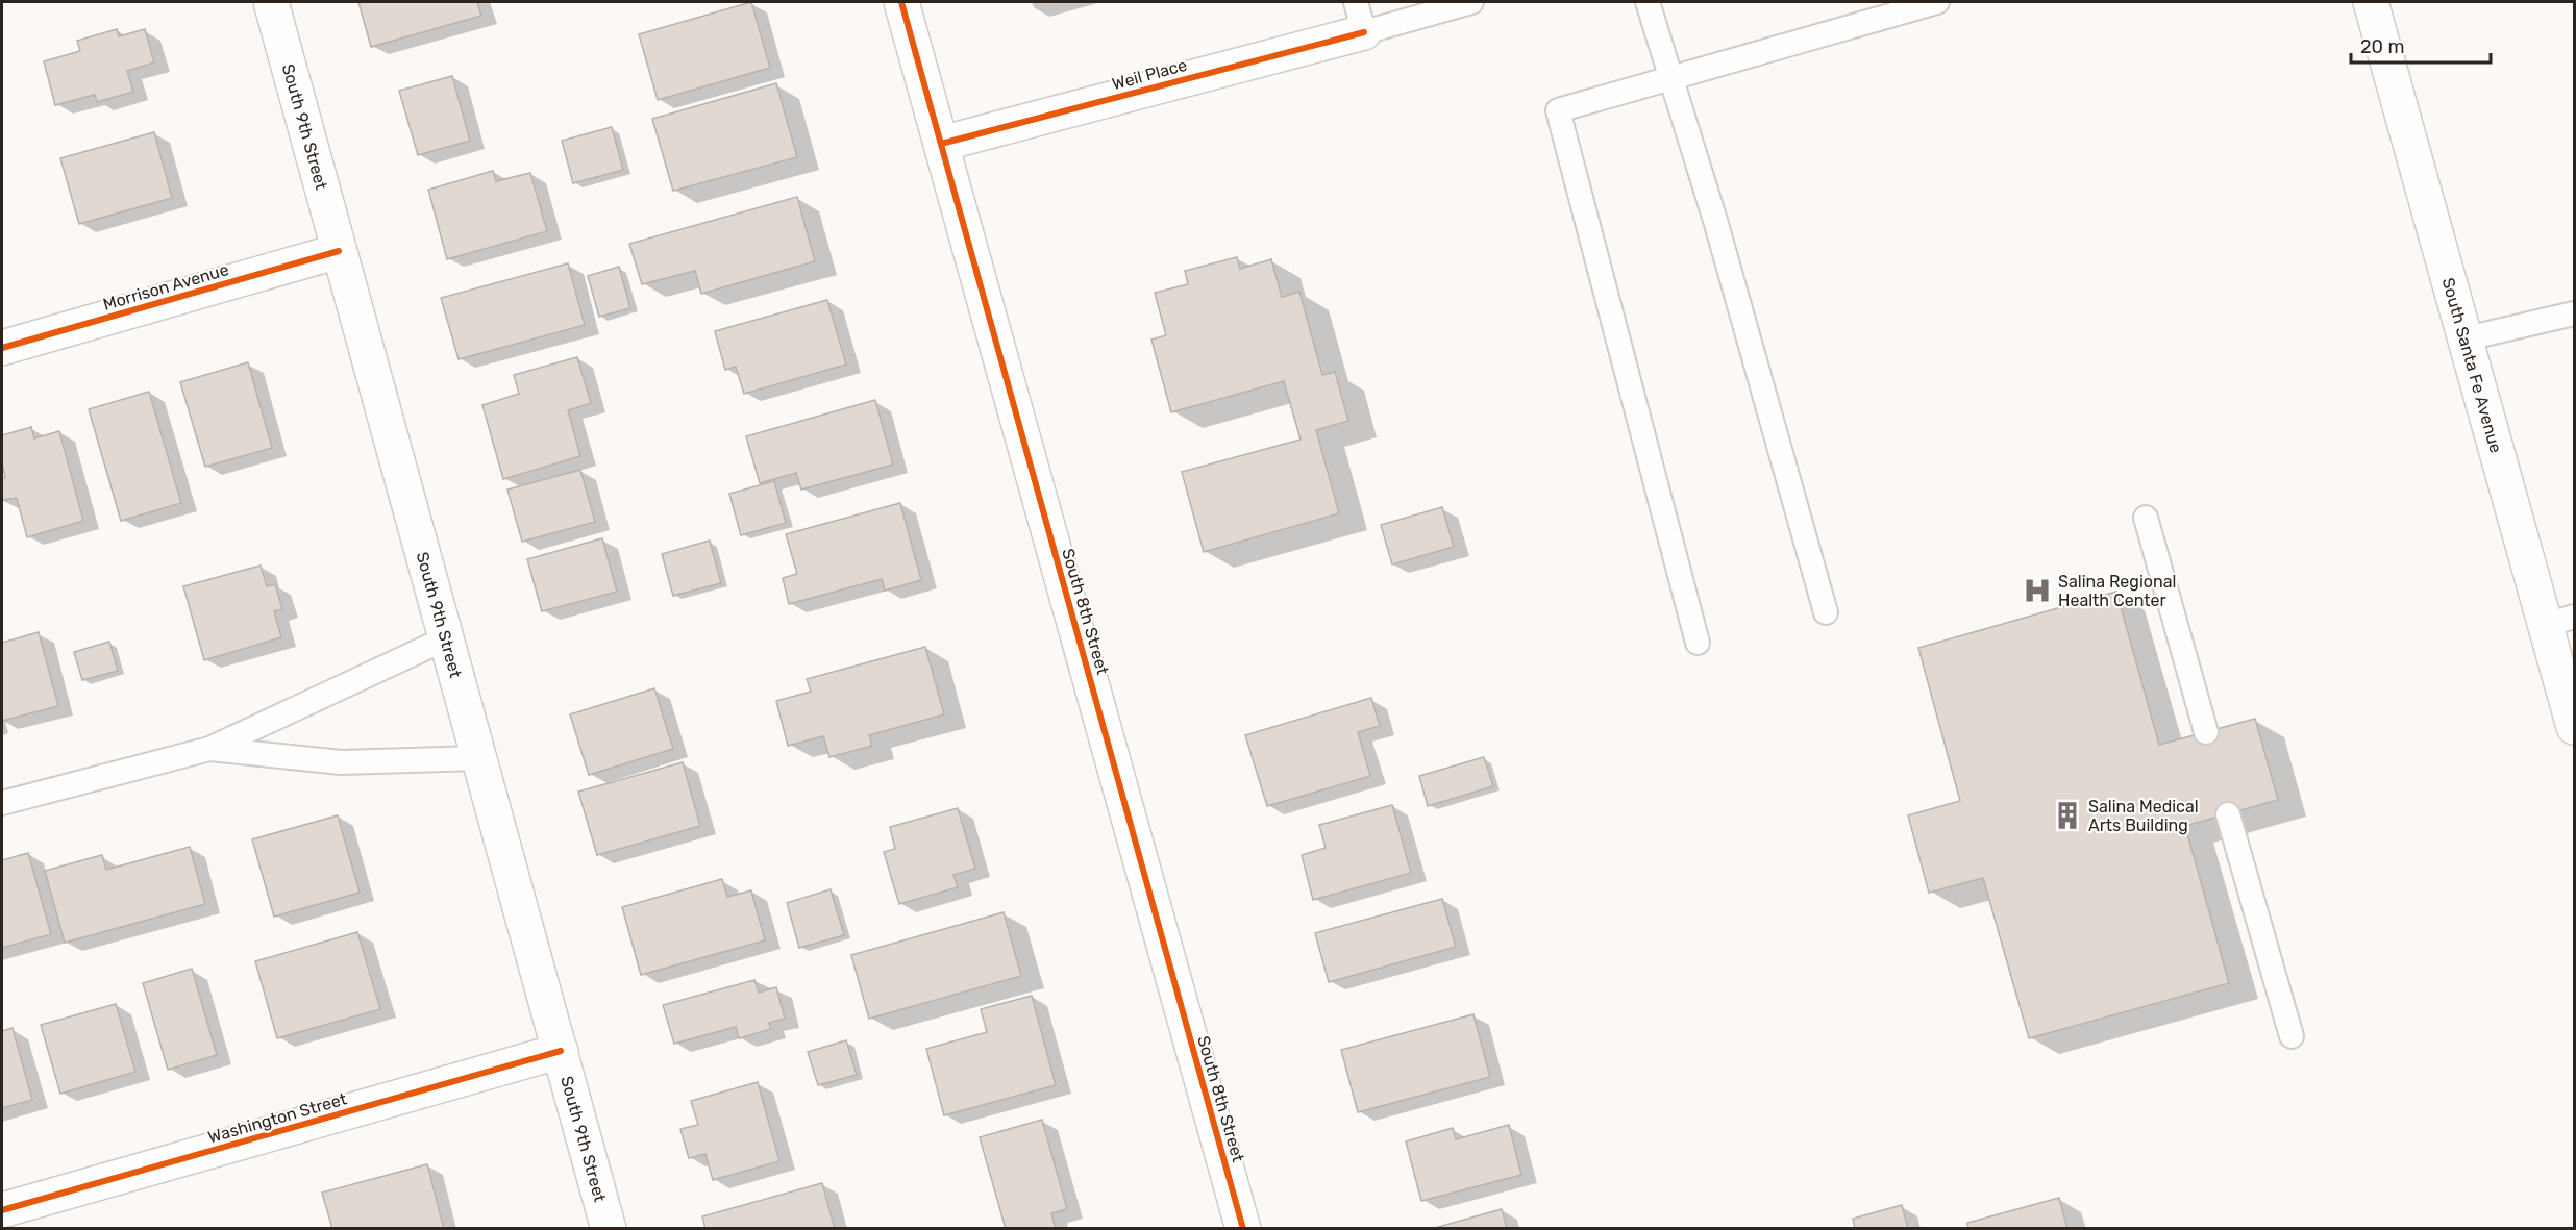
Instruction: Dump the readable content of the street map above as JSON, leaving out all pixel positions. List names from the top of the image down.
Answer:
{
  "streets": {
    "street": [
      "Weil Place",
      "South 9th Street",
      "Morrison Avenue",
      "South Santa Fe Avenue",
      "South 8th Street",
      "Washington Street"
    ]
  },
  "crossings": [
    ["Weil Place", "South 8th Street"],
    ["South 9th Street", "Morrison Avenue"],
    ["South 9th Street", "Washington Street"]
  ],
  "places": {
    "hospital": ["Salina Regional Health Center"],
    "building": ["Salina Medical Arts Building"]
  },
  "scale_bar": "20 m"
}
